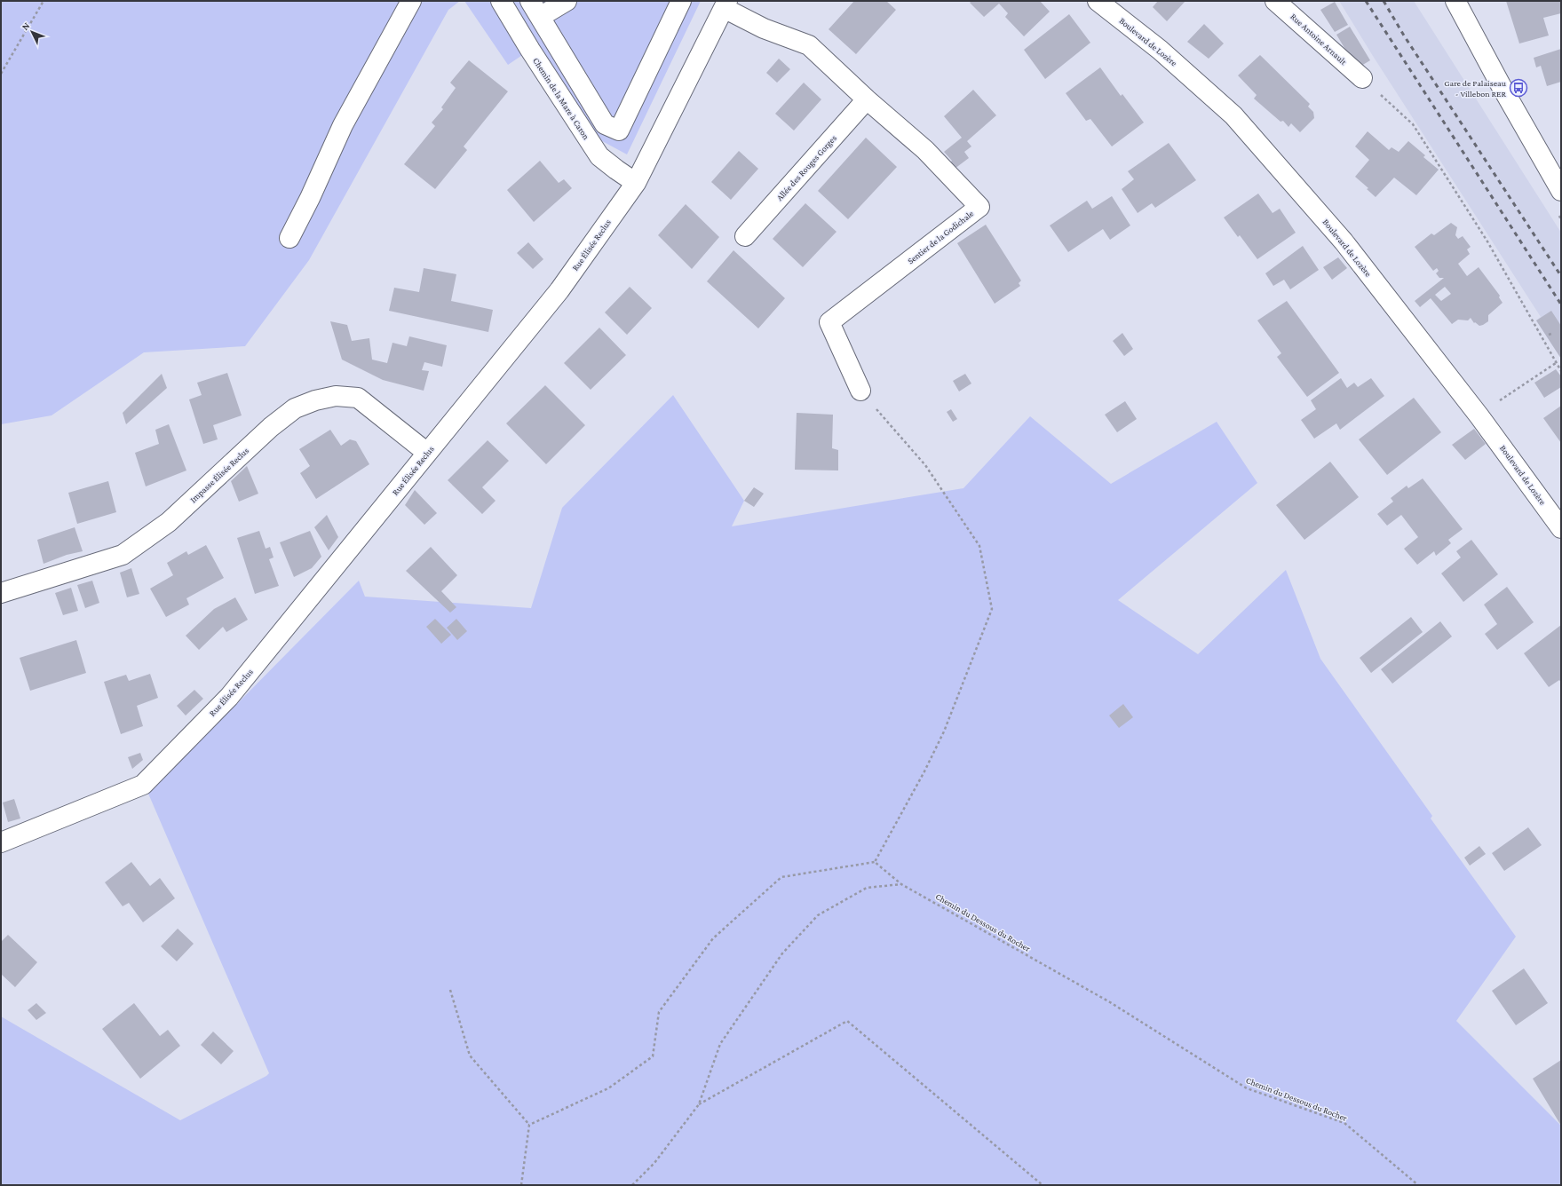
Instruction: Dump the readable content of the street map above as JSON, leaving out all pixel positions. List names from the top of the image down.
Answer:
{
  "streets": {
    "street": [
      "Rue Antoine Arnault",
      "Boulevard de Lozère",
      "Chemin de la Mare à Caron",
      "Allée des Rouges Gorges",
      "Sentier de la Godichale",
      "Rue Élisée Reclus",
      "Impasse Élisée Reclus"
    ],
    "path": ["Chemin du Dessous du Rocher"]
  },
  "crossings": [
    ["Chemin de la Mare à Caron", "Rue Élisée Reclus"],
    ["Allée des Rouges Gorges", "Sentier de la Godichale"],
    ["Sentier de la Godichale", "Rue Élisée Reclus"],
    ["Rue Élisée Reclus", "Impasse Élisée Reclus"]
  ],
  "places": {
    "bus stop": ["Gare de Palaiseau - Villebon RER"]
  },
  "north": "top left"
}
